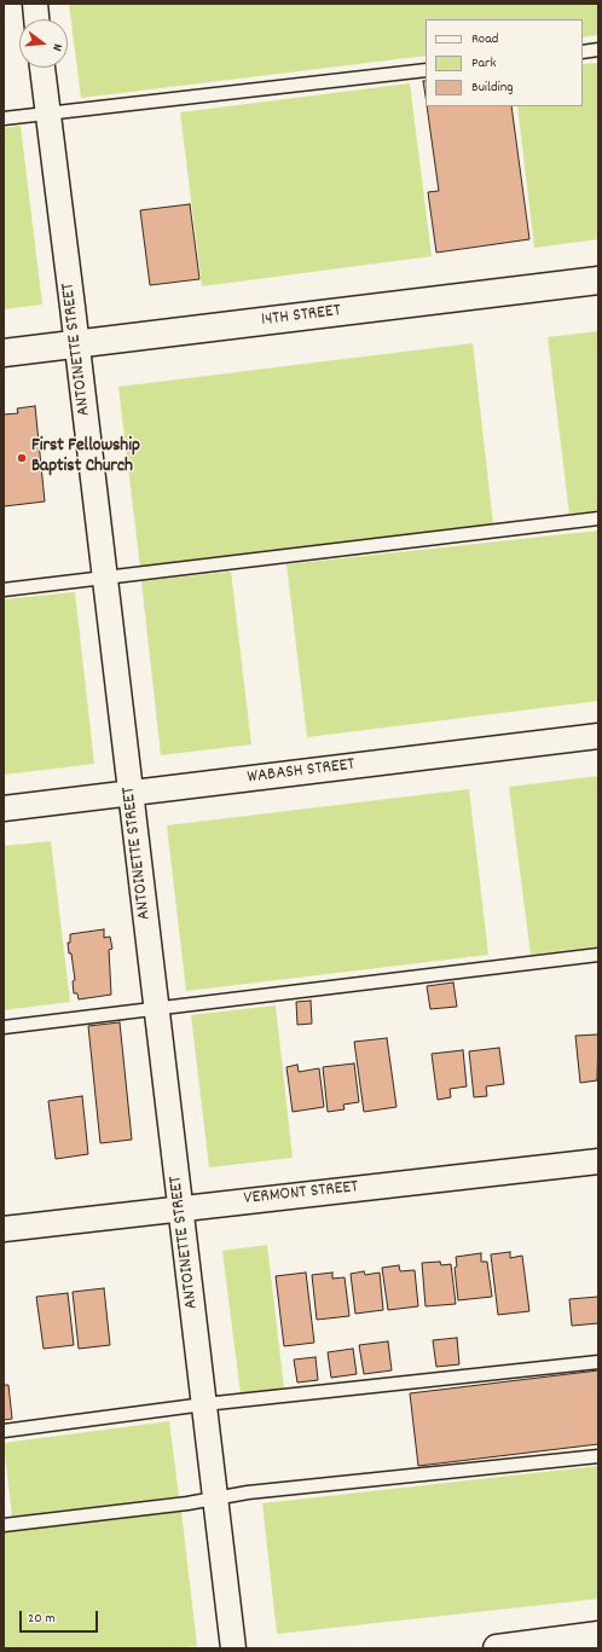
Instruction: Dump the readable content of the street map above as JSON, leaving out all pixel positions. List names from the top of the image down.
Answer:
{
  "streets": {
    "street": [
      "14TH STREET",
      "ANTOINETTE STREET",
      "WABASH STREET",
      "VERMONT STREET"
    ]
  },
  "crossings": [
    ["14TH STREET", "ANTOINETTE STREET"],
    ["ANTOINETTE STREET", "WABASH STREET"],
    ["ANTOINETTE STREET", "VERMONT STREET"]
  ],
  "places": ["First Fellowship Baptist Church"],
  "legend": ["Road", "Park", "Building"],
  "scale_bar": "20 m",
  "north": "right"
}
